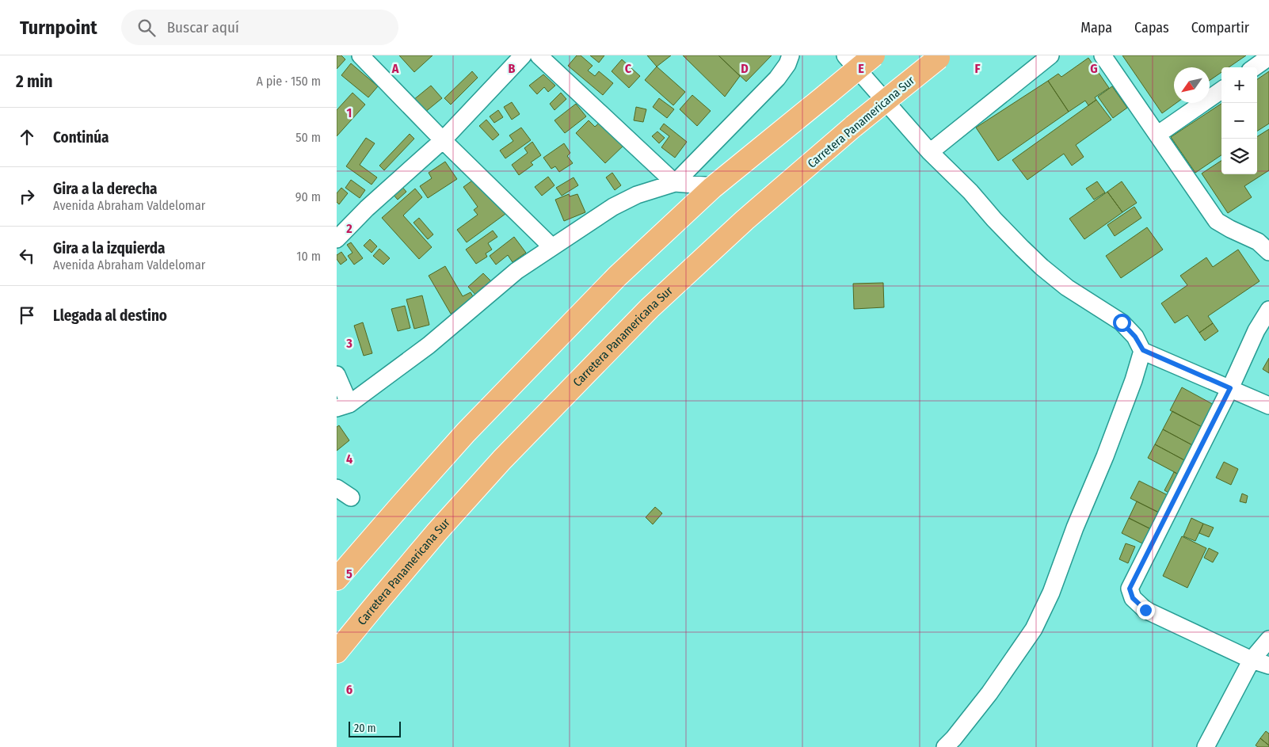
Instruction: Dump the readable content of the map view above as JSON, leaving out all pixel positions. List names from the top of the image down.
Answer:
{
  "streets": {
    "highway": ["Carretera Panamericana Sur"]
  },
  "scale_bar": "20 m",
  "north": "bottom left",
  "page": {
    "header": "Turnpoint",
    "search": "Buscar aquí",
    "nav": ["Mapa", "Capas", "Compartir"],
    "heading": ["2 min", "A pie · 150 m"],
    "map_buttons": ["+", "−"],
    "list": [
      ["Continúa", "50 m"],
      ["Gira a la derecha", "Avenida Abraham Valdelomar", "90 m"],
      ["Gira a la izquierda", "Avenida Abraham Valdelomar", "10 m"],
      "Llegada al destino"
    ],
    "scale": "20 m"
  },
  "grid": {
    "columns": [
      "A",
      "B",
      "C",
      "D",
      "E",
      "F",
      "G"
    ],
    "rows": [
      "1",
      "2",
      "3",
      "4",
      "5",
      "6"
    ]
  }
}
